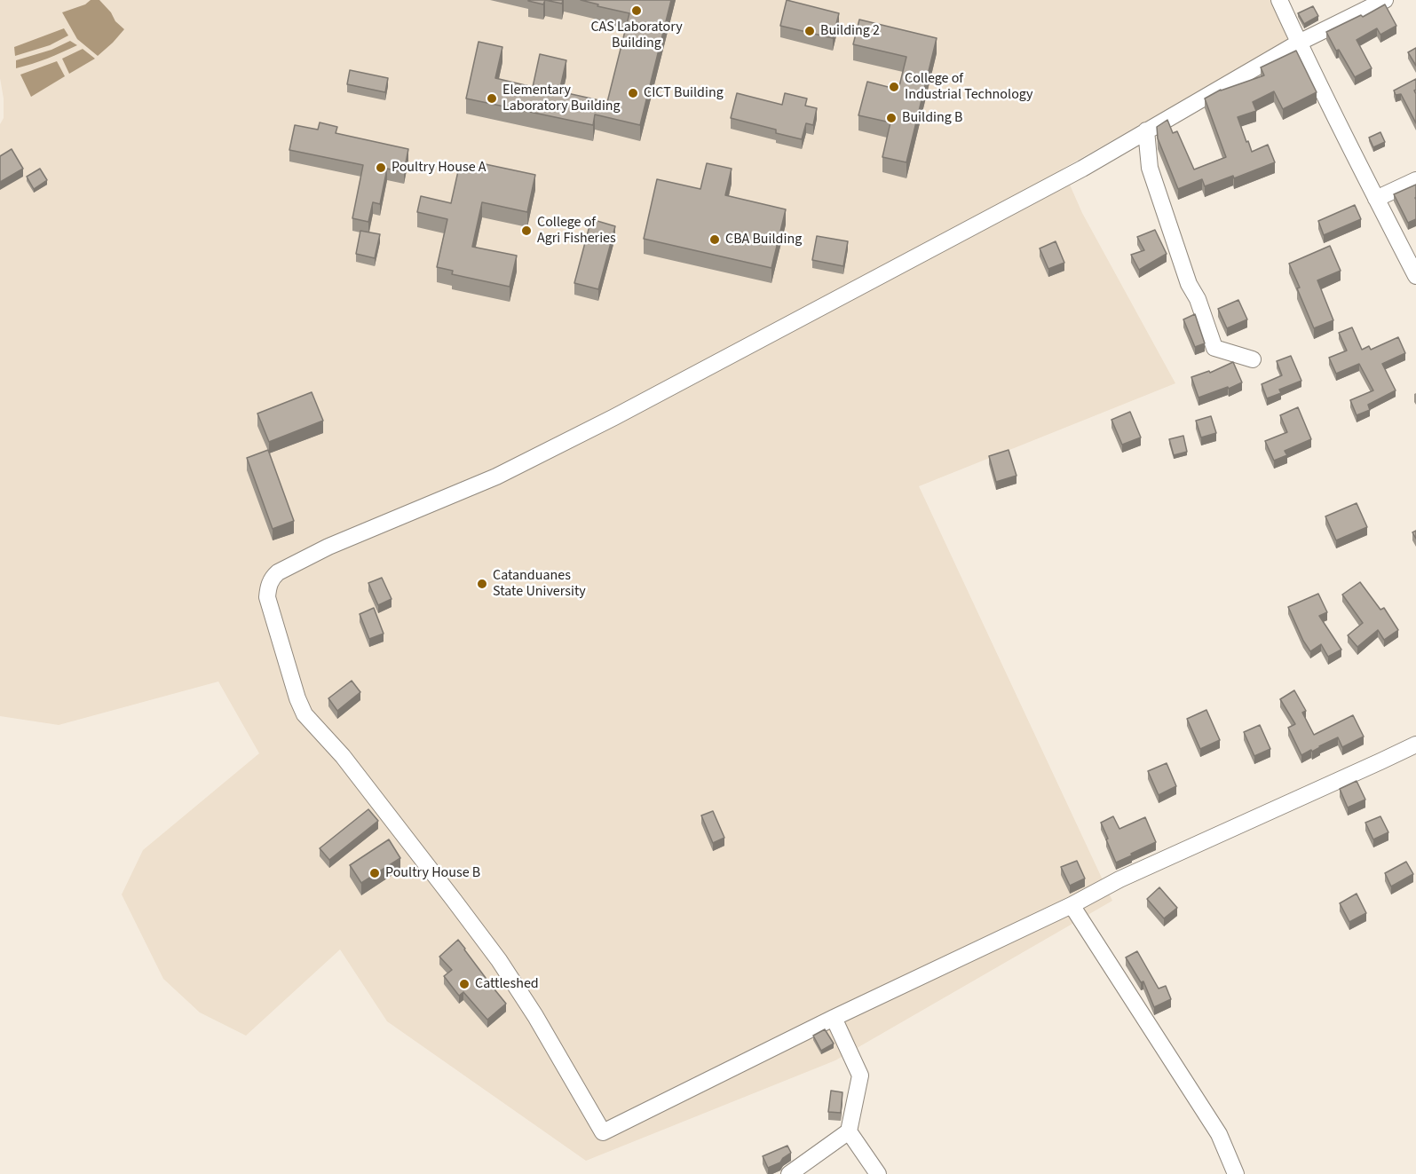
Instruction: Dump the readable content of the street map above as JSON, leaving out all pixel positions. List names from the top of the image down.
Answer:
{
  "places": [
    "CAS Laboratory Building",
    "Building 2",
    "College of Industrial Technology",
    "CICT Building",
    "Elementary Laboratory Building",
    "Building B",
    "Poultry House A",
    "College of Agri Fisheries",
    "CBA Building",
    "Catanduanes State University",
    "Poultry House B",
    "Cattleshed"
  ]
}
